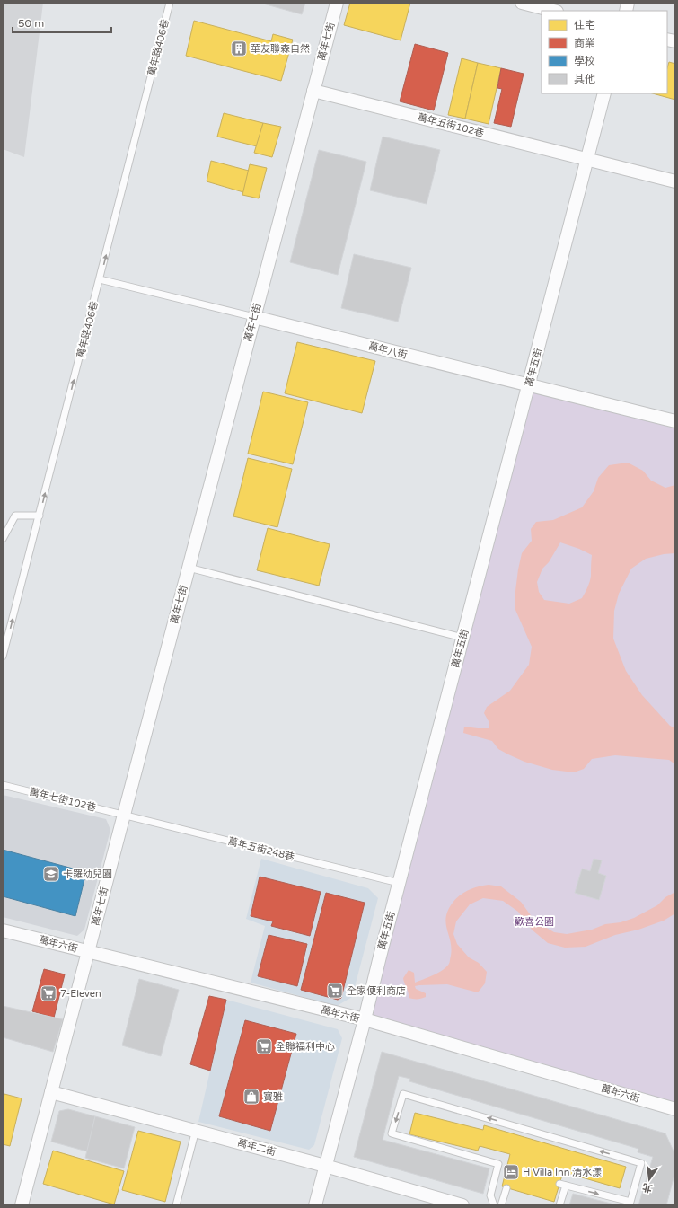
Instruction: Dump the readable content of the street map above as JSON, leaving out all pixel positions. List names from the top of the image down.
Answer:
{
  "streets": {
    "street": [
      "萬年七街",
      "萬年五街102巷",
      "萬年八街",
      "萬年五街",
      "萬年六街",
      "萬年二街"
    ],
    "lane": ["萬年路406巷", "萬年七街102巷", "萬年五街248巷"]
  },
  "crossings": [
    ["萬年七街", "萬年五街102巷"],
    ["萬年七街", "萬年八街"],
    ["萬年七街", "萬年七街102巷"],
    ["萬年七街", "萬年五街248巷"],
    ["萬年七街", "萬年六街"],
    ["萬年七街", "萬年二街"],
    ["萬年路406巷", "萬年八街"],
    ["萬年五街102巷", "萬年五街"],
    ["萬年八街", "萬年五街"],
    ["萬年五街", "萬年五街248巷"],
    ["萬年五街", "萬年六街"],
    ["萬年五街", "萬年二街"],
    ["萬年七街102巷", "萬年五街248巷"]
  ],
  "one_way": ["萬年路406巷"],
  "parks": ["歡喜公園"],
  "places": {
    "building": ["華友聯森自然"],
    "school or university": ["卡羅幼兒園"],
    "supermarket": ["全家便利商店", "7-Eleven", "全聯福利中心"],
    "shop": ["寶雅"],
    "hotel": ["H Villa Inn 清水漾"]
  },
  "legend": [
    "住宅",
    "商業",
    "學校",
    "其他"
  ],
  "scale_bar": "50 m",
  "north": "bottom"
}
